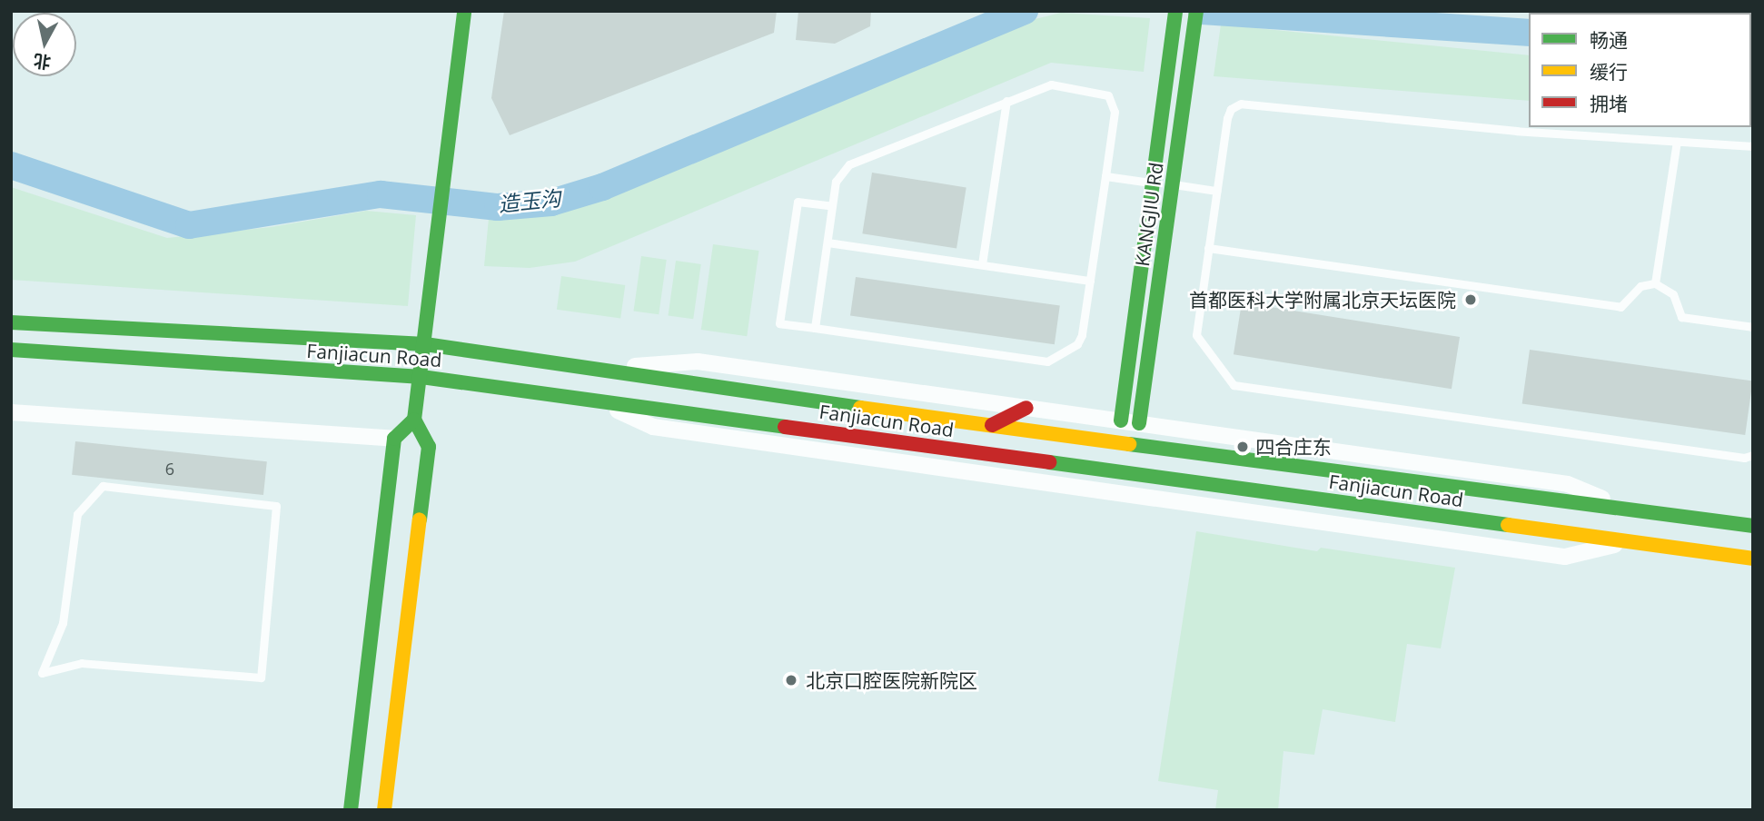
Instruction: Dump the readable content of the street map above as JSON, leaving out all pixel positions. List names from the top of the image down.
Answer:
{
  "streets": {
    "main road": ["KANGJIU Rd", "Fanjiacun Road"]
  },
  "water": ["造玉沟"],
  "places": ["首都医科大学附属北京天坛医院", "四合庄东", "北京口腔医院新院区"],
  "house_numbers": ["6"],
  "legend": ["畅通", "缓行", "拥堵"],
  "north": "bottom"
}
